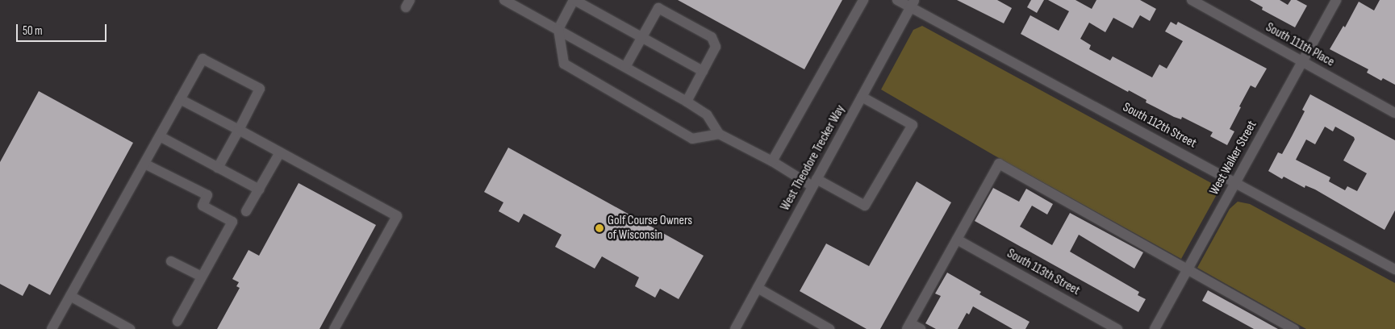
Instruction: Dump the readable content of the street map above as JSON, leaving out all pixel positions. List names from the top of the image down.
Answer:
{
  "streets": {
    "street": [
      "South 111th Place",
      "South 112th Street",
      "West Theodore Trecker Way",
      "West Walker Street",
      "South 113th Street"
    ]
  },
  "crossings": [
    ["South 111th Place", "West Walker Street"],
    ["South 112th Street", "West Theodore Trecker Way"],
    ["South 112th Street", "West Walker Street"]
  ],
  "places": ["Golf Course Owners of Wisconsin"],
  "scale_bar": "50 m"
}
